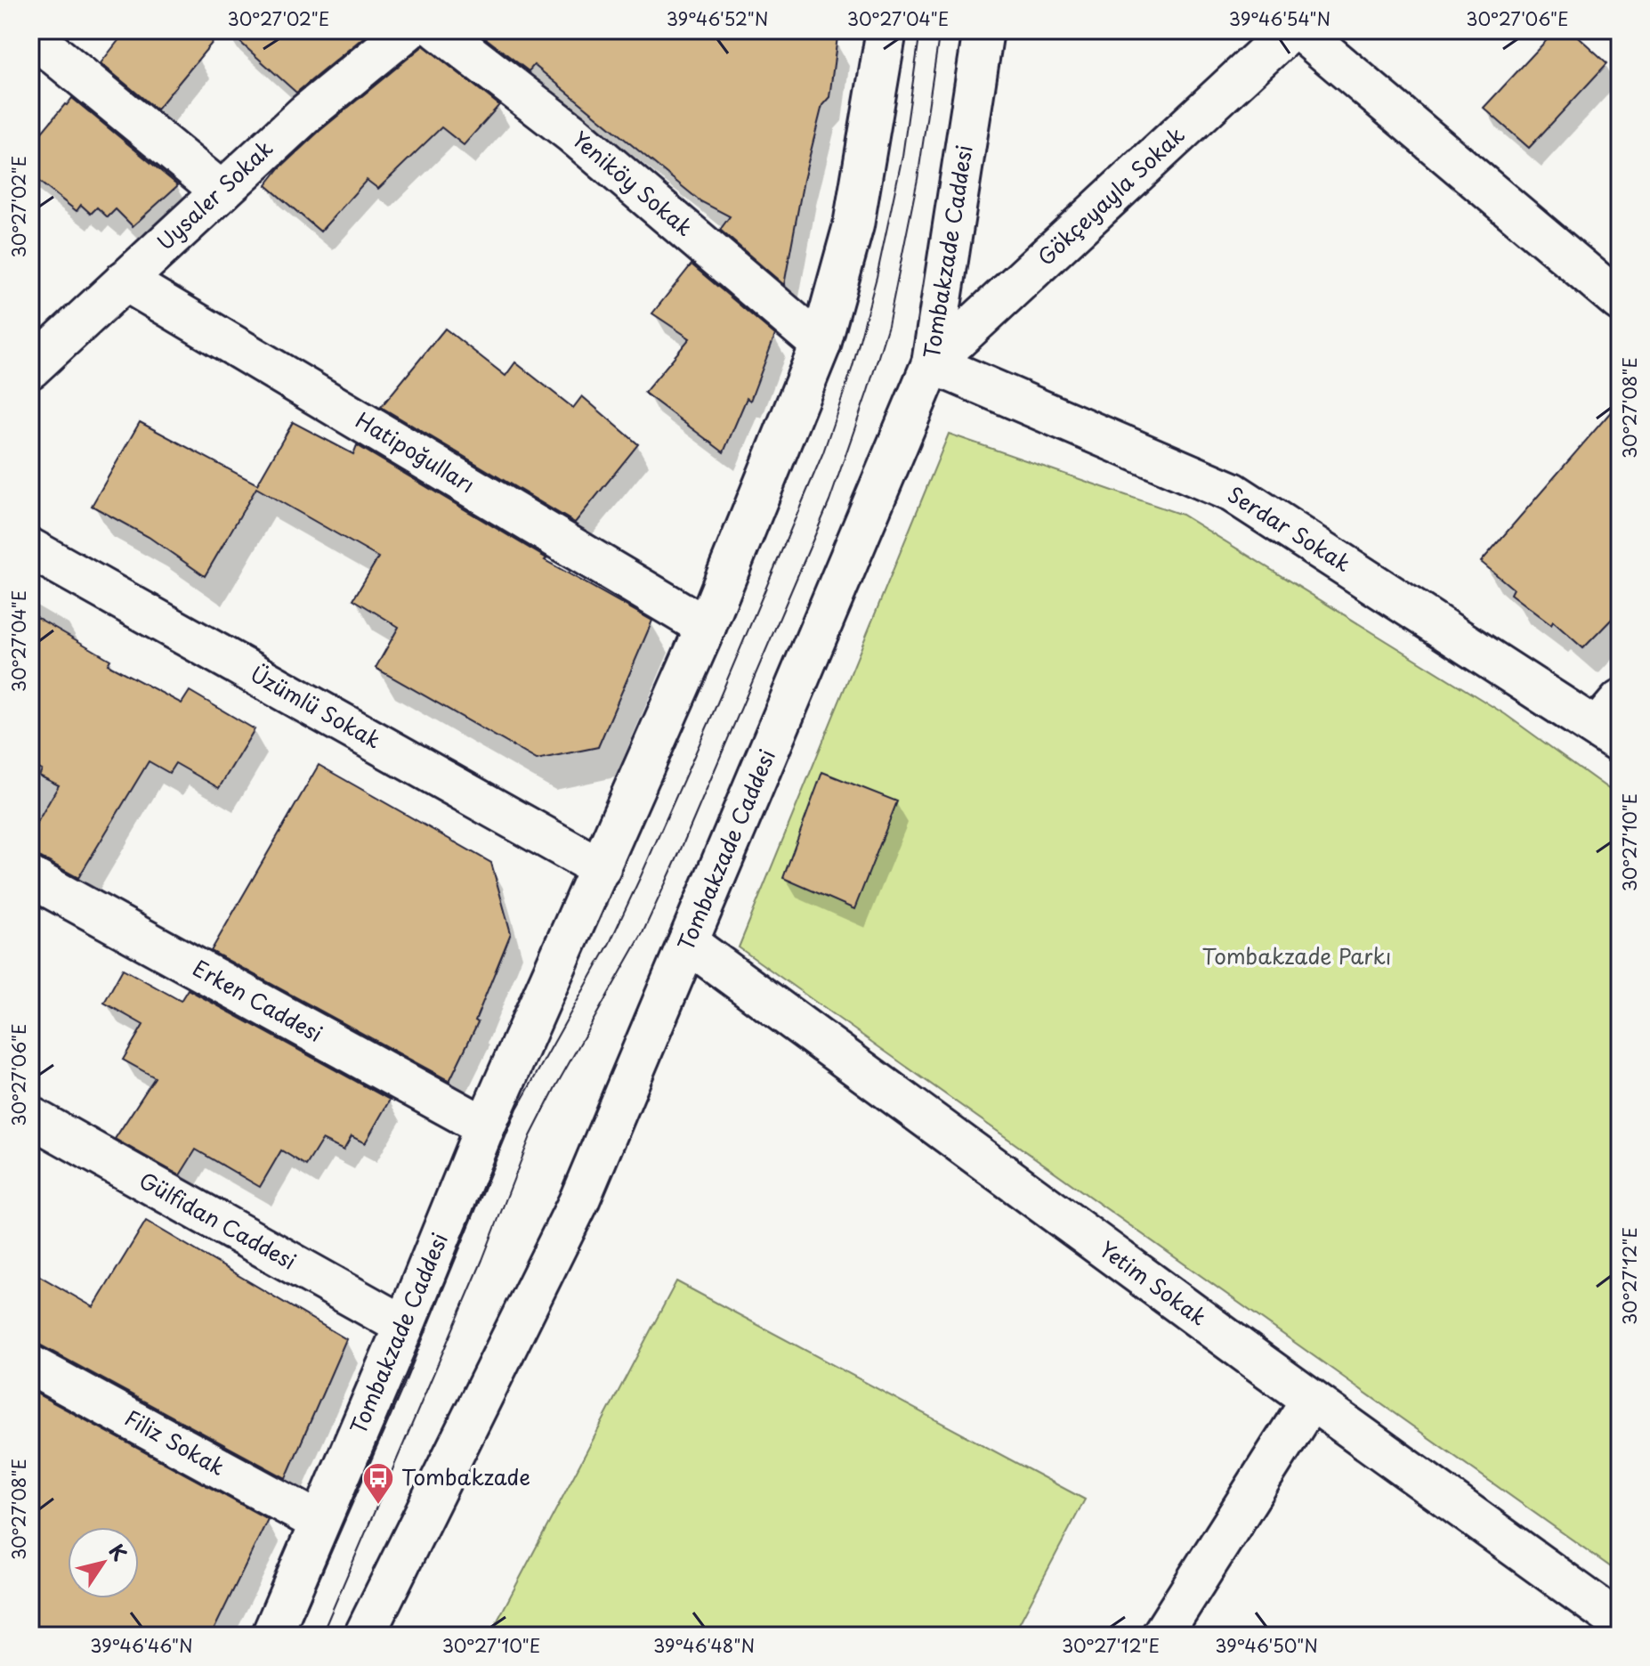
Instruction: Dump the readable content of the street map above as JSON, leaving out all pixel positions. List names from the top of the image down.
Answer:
{
  "streets": {
    "street": [
      "Yeniköy Sokak",
      "Uysaler Sokak",
      "Gökçeyayla Sokak",
      "Tombakzade Caddesi",
      "Hatipoğulları",
      "Serdar Sokak",
      "Üzümlü Sokak",
      "Erken Caddesi",
      "Gülfidan Caddesi",
      "Yetim Sokak",
      "Filiz Sokak"
    ]
  },
  "crossings": [
    ["Yeniköy Sokak", "Tombakzade Caddesi"],
    ["Uysaler Sokak", "Hatipoğulları"],
    ["Gökçeyayla Sokak", "Tombakzade Caddesi"],
    ["Gökçeyayla Sokak", "Serdar Sokak"],
    ["Tombakzade Caddesi", "Hatipoğulları"],
    ["Tombakzade Caddesi", "Serdar Sokak"],
    ["Tombakzade Caddesi", "Üzümlü Sokak"],
    ["Tombakzade Caddesi", "Erken Caddesi"],
    ["Tombakzade Caddesi", "Gülfidan Caddesi"],
    ["Tombakzade Caddesi", "Yetim Sokak"],
    ["Tombakzade Caddesi", "Filiz Sokak"]
  ],
  "parks": ["Tombakzade Parkı"],
  "places": {
    "bus stop": ["Tombakzade"]
  },
  "north": "top right",
  "coordinates": [
    "30°27'02\"E",
    "39°46'52\"N",
    "30°27'04\"E",
    "39°46'54\"N",
    "30°27'06\"E",
    "30°27'08\"E",
    "30°27'10\"E",
    "30°27'12\"E",
    "39°46'46\"N",
    "39°46'48\"N",
    "39°46'50\"N"
  ]
}
